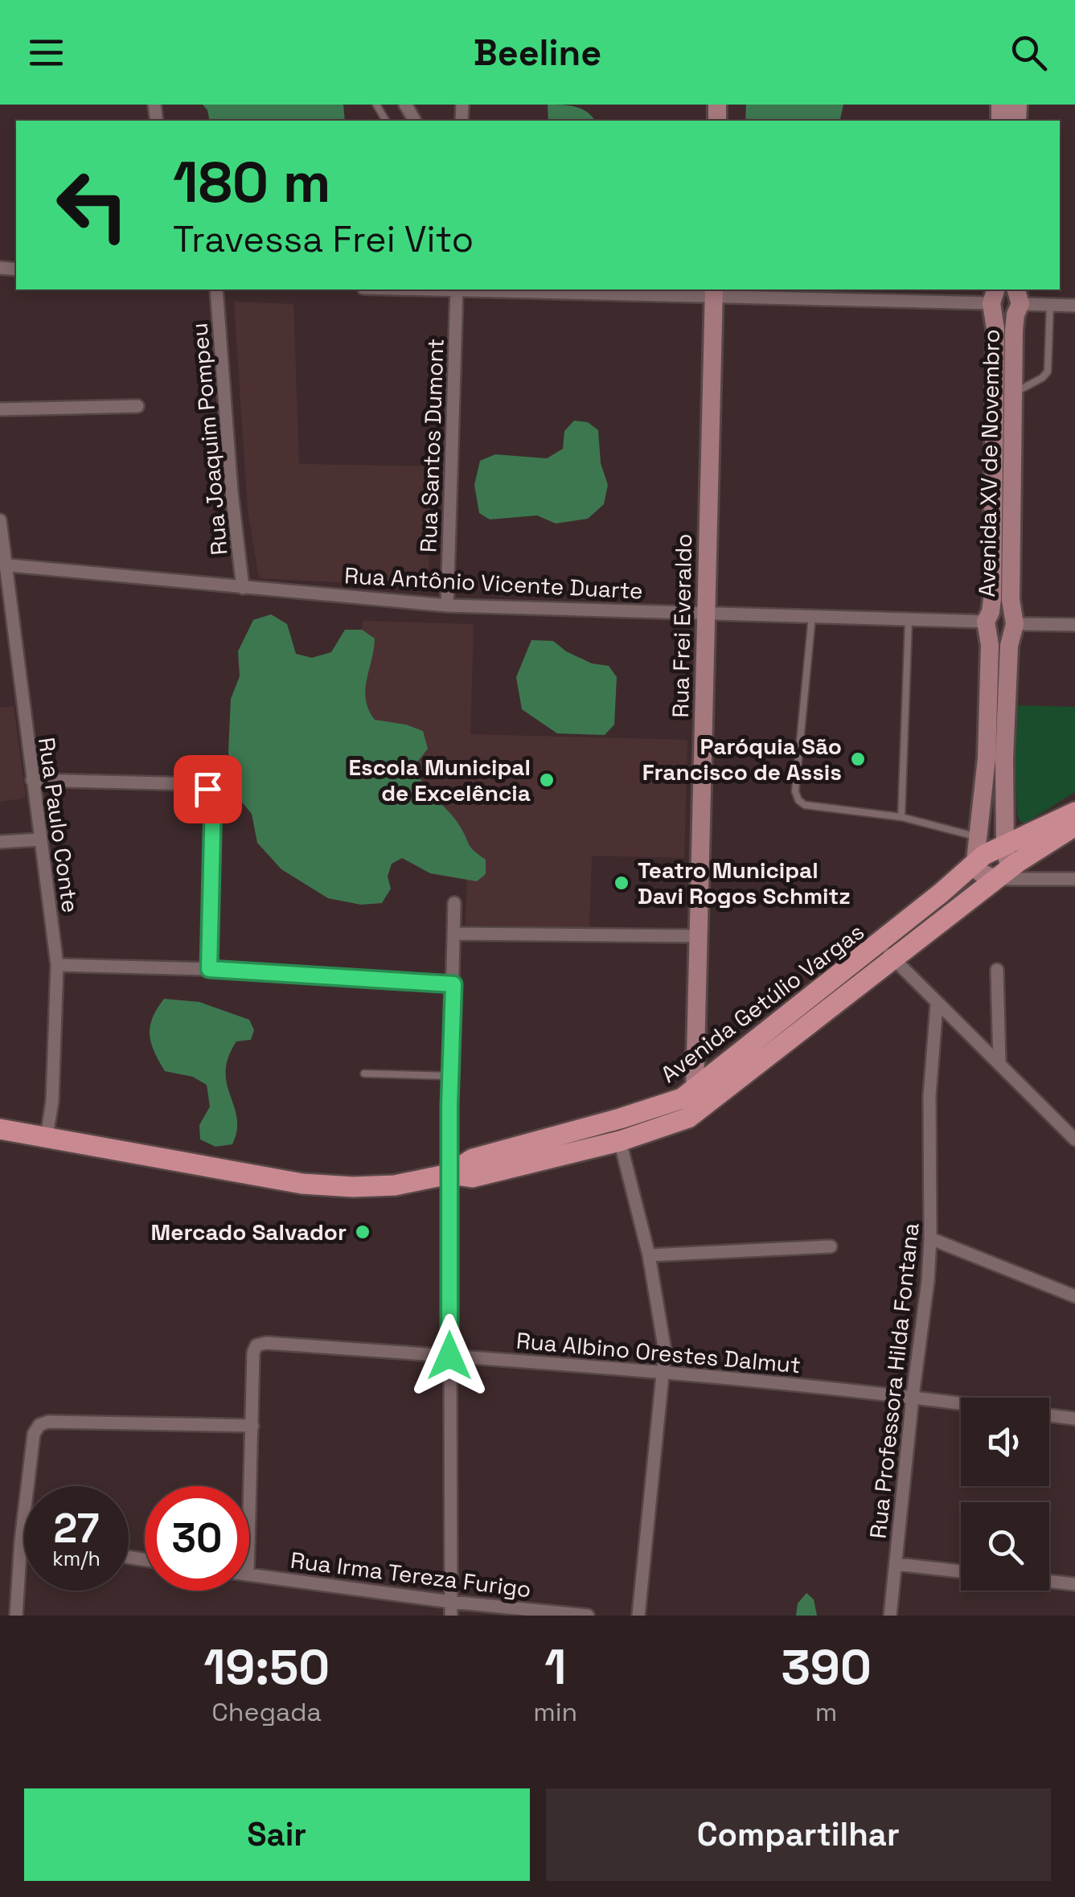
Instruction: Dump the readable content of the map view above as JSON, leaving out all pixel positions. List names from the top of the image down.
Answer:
{
  "streets": {
    "main road": ["Avenida XV de Novembro", "Rua Frei Everaldo", "Avenida Getúlio Vargas"],
    "street": [
      "Rua Joaquim Pompeu",
      "Rua Santos Dumont",
      "Rua Antônio Vicente Duarte",
      "Rua Paulo Conte",
      "Rua Albino Orestes Dalmut",
      "Rua Professora Hilda Fontana",
      "Rua Irma Tereza Furigo"
    ]
  },
  "crossings": [
    ["Rua Joaquim Pompeu", "Rua Antônio Vicente Duarte"],
    ["Rua Santos Dumont", "Rua Antônio Vicente Duarte"],
    ["Avenida XV de Novembro", "Rua Antônio Vicente Duarte"],
    ["Avenida XV de Novembro", "Avenida Getúlio Vargas"],
    ["Rua Antônio Vicente Duarte", "Rua Frei Everaldo"],
    ["Rua Antônio Vicente Duarte", "Rua Paulo Conte"],
    ["Rua Frei Everaldo", "Avenida Getúlio Vargas"],
    ["Rua Paulo Conte", "Avenida Getúlio Vargas"],
    ["Rua Albino Orestes Dalmut", "Rua Professora Hilda Fontana"]
  ],
  "places": [
    "Paróquia São Francisco de Assis",
    "Escola Municipal de Excelência",
    "Teatro Municipal Davi Rogos Schmitz",
    "Mercado Salvador"
  ],
  "page": {
    "header": "Beeline",
    "turn": ["180 m", "Travessa Frei Vito"],
    "speed": "27 km/h",
    "limit": "30",
    "eta": [
      "19:50",
      "Chegada",
      "1",
      "min",
      "390",
      "m"
    ],
    "buttons": ["Sair", "Compartilhar"]
  }
}
